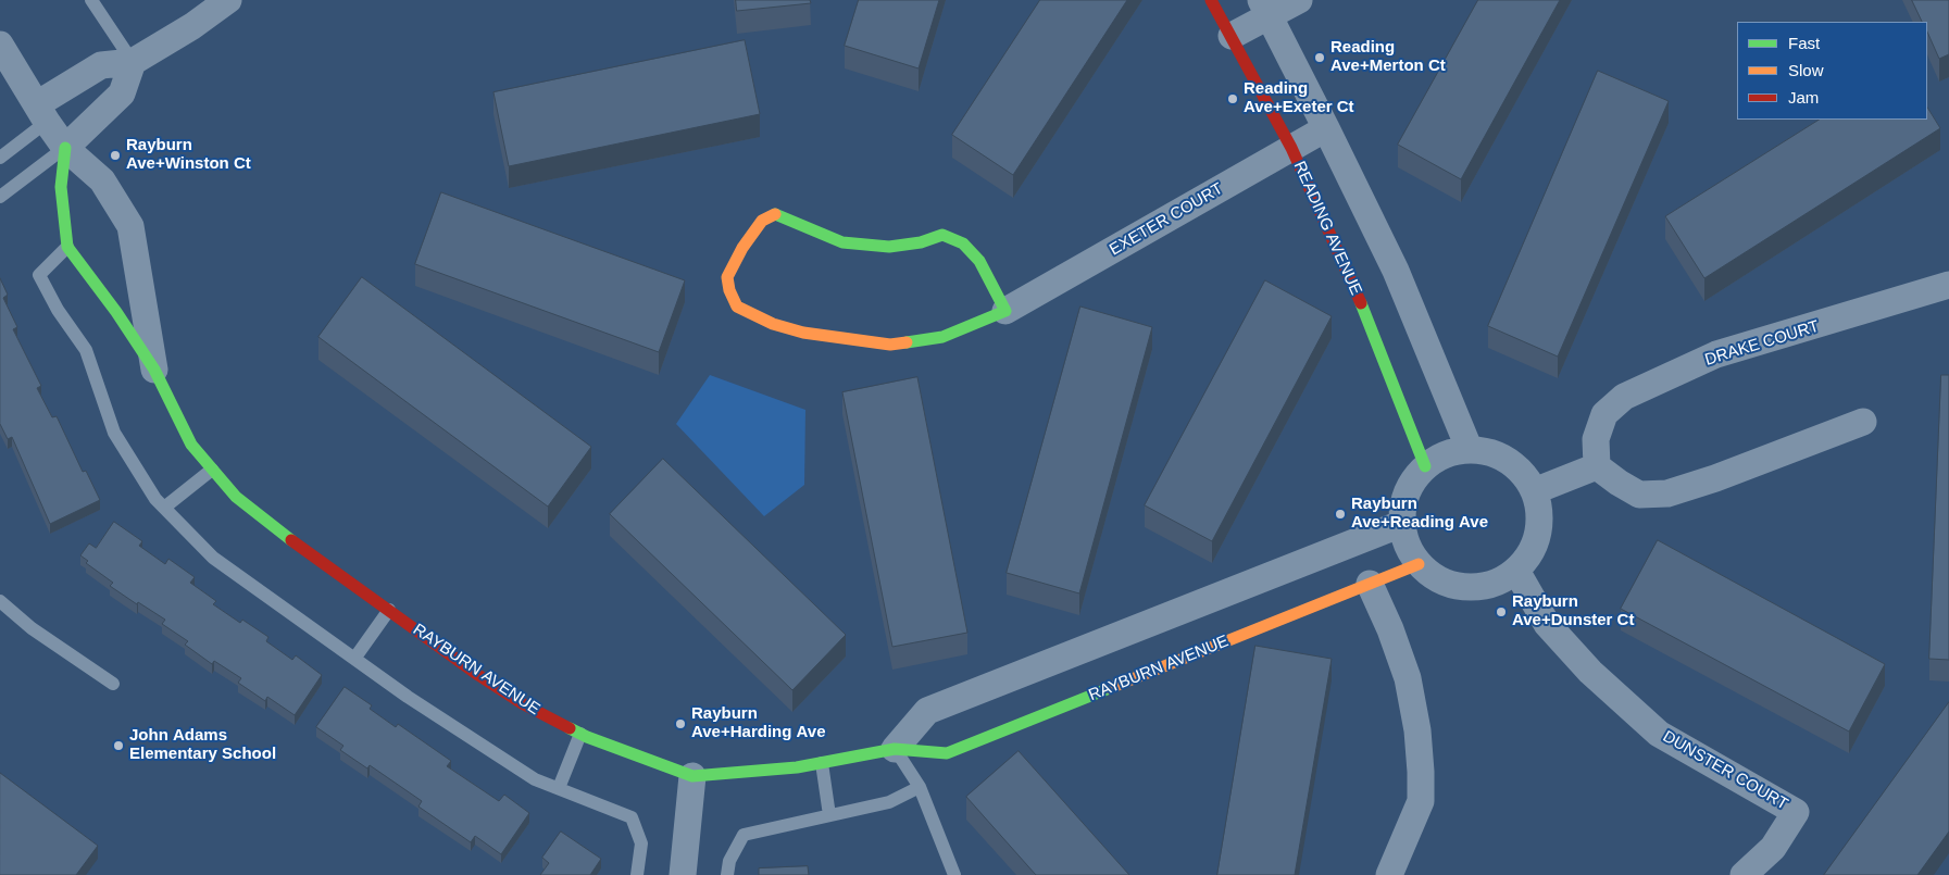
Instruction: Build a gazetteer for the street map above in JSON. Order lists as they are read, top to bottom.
{
  "streets": {
    "street": [
      "EXETER COURT",
      "READING AVENUE",
      "DRAKE COURT",
      "RAYBURN AVENUE",
      "DUNSTER COURT"
    ]
  },
  "crossings": [
    ["EXETER COURT", "READING AVENUE"],
    ["READING AVENUE", "RAYBURN AVENUE"],
    ["READING AVENUE", "DUNSTER COURT"],
    ["RAYBURN AVENUE", "DUNSTER COURT"]
  ],
  "places": [
    "Reading Ave+Merton Ct",
    "Reading Ave+Exeter Ct",
    "Rayburn Ave+Winston Ct",
    "Rayburn Ave+Reading Ave",
    "Rayburn Ave+Dunster Ct",
    "Rayburn Ave+Harding Ave",
    "John Adams Elementary School"
  ],
  "legend": ["Fast", "Slow", "Jam"]
}
